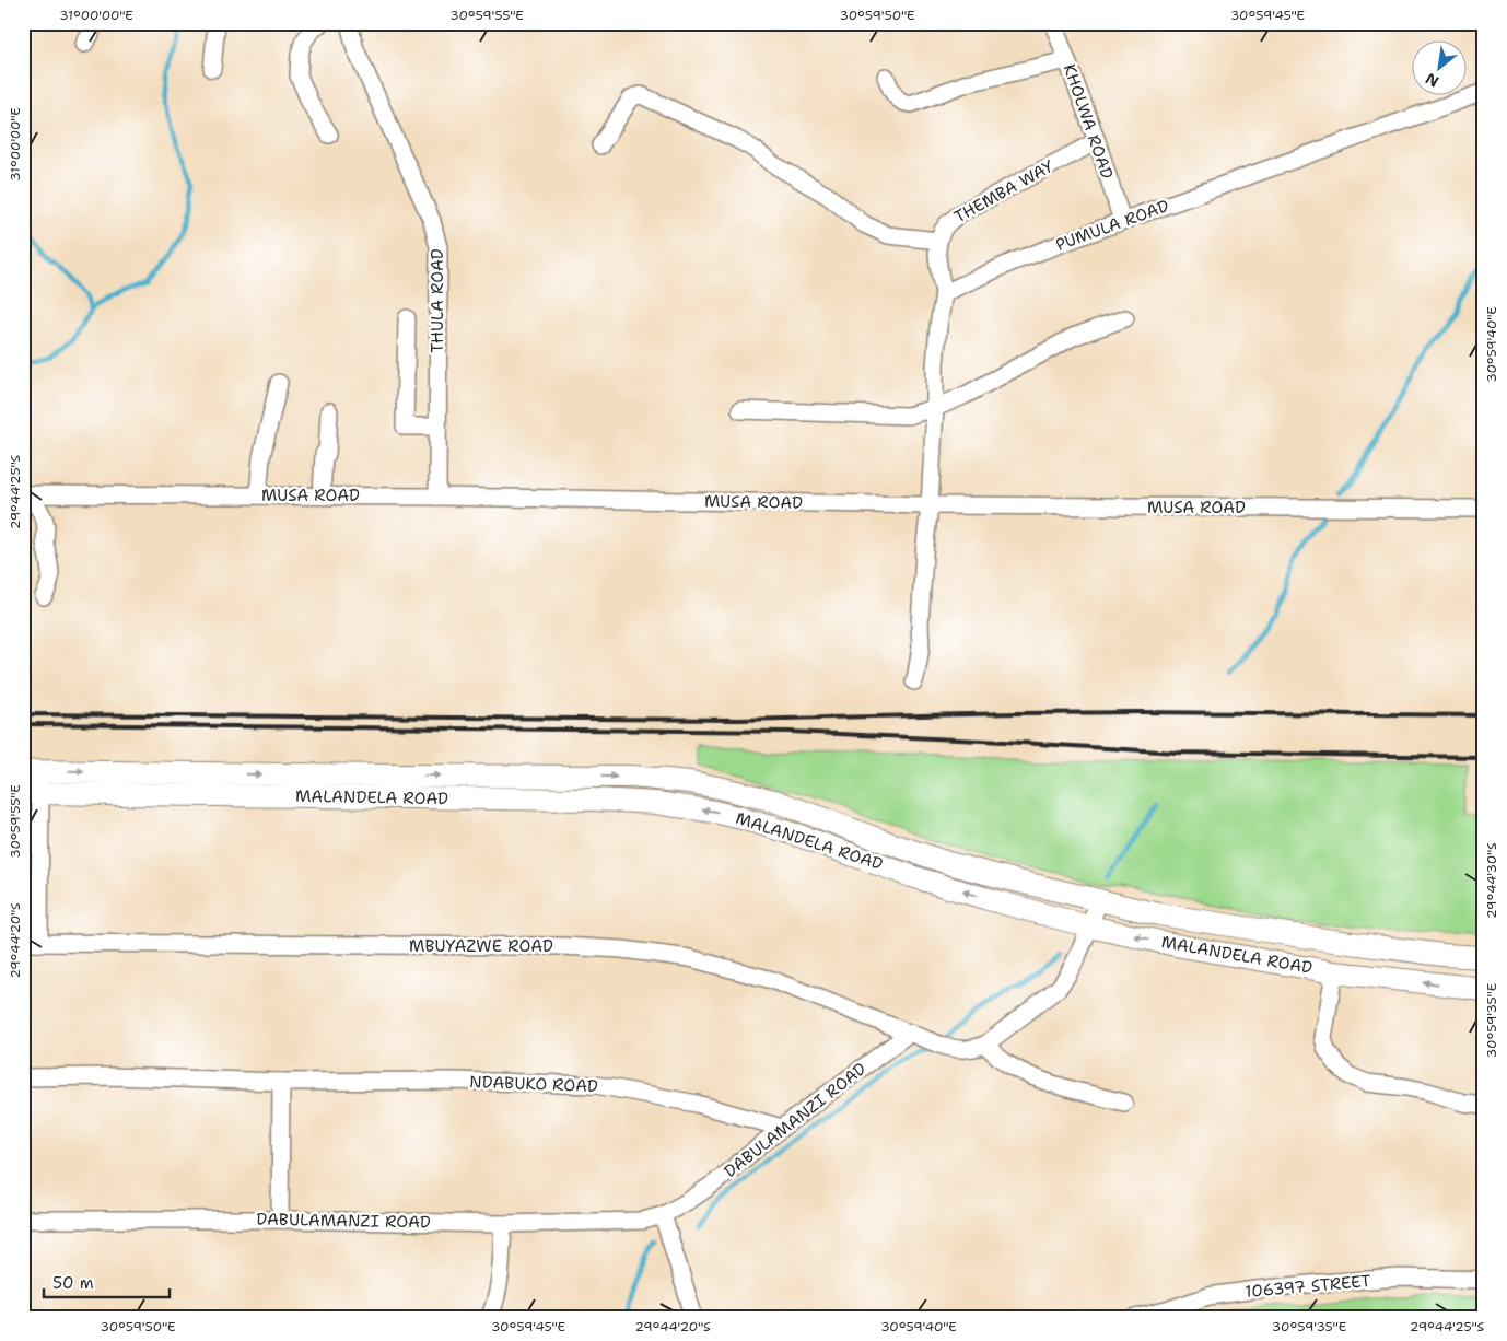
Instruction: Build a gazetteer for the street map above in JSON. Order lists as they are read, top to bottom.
{
  "streets": {
    "main road": ["MALANDELA ROAD"],
    "street": [
      "KHOLWA ROAD",
      "THEMBA WAY",
      "PUMULA ROAD",
      "THULA ROAD",
      "MUSA ROAD",
      "MBUYAZWE ROAD",
      "NDABUKO ROAD",
      "DABULAMANZI ROAD",
      "106397 STREET"
    ]
  },
  "crossings": [
    ["KHOLWA ROAD", "THEMBA WAY"],
    ["KHOLWA ROAD", "PUMULA ROAD"],
    ["THULA ROAD", "MUSA ROAD"],
    ["MALANDELA ROAD", "MBUYAZWE ROAD"],
    ["MBUYAZWE ROAD", "DABULAMANZI ROAD"],
    ["NDABUKO ROAD", "DABULAMANZI ROAD"]
  ],
  "scale_bar": "50 m",
  "north": "bottom left",
  "coordinates": [
    "31°00'00\"E",
    "30°59'55\"E",
    "30°59'50\"E",
    "30°59'45\"E",
    "30°59'40\"E",
    "29°44'25\"S",
    "29°44'30\"S",
    "29°44'20\"S",
    "30°59'35\"E"
  ]
}
